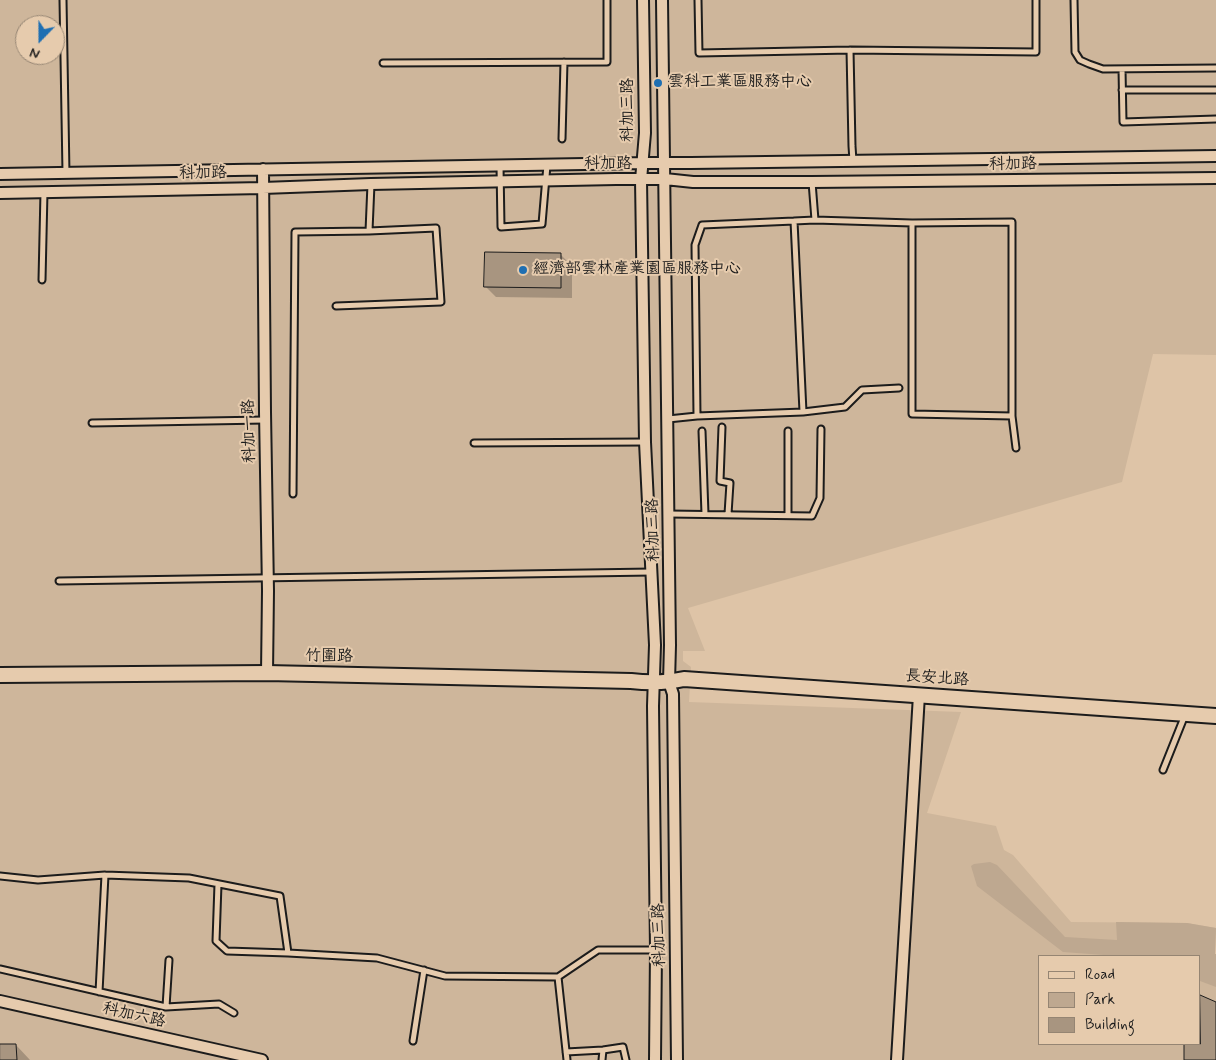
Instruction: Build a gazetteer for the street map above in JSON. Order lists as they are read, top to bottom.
{
  "streets": {
    "street": [
      "科加三路",
      "科加路",
      "科加一路",
      "竹圍路",
      "長安北路",
      "科加六路"
    ]
  },
  "crossings": [
    ["科加三路", "科加路"],
    ["科加三路", "竹圍路"],
    ["科加三路", "長安北路"],
    ["科加路", "科加一路"],
    ["科加一路", "竹圍路"],
    ["竹圍路", "長安北路"]
  ],
  "places": ["雲科工業區服務中心", "經濟部雲林產業園區服務中心"],
  "legend": ["Road", "Park", "Building"],
  "north": "bottom"
}
